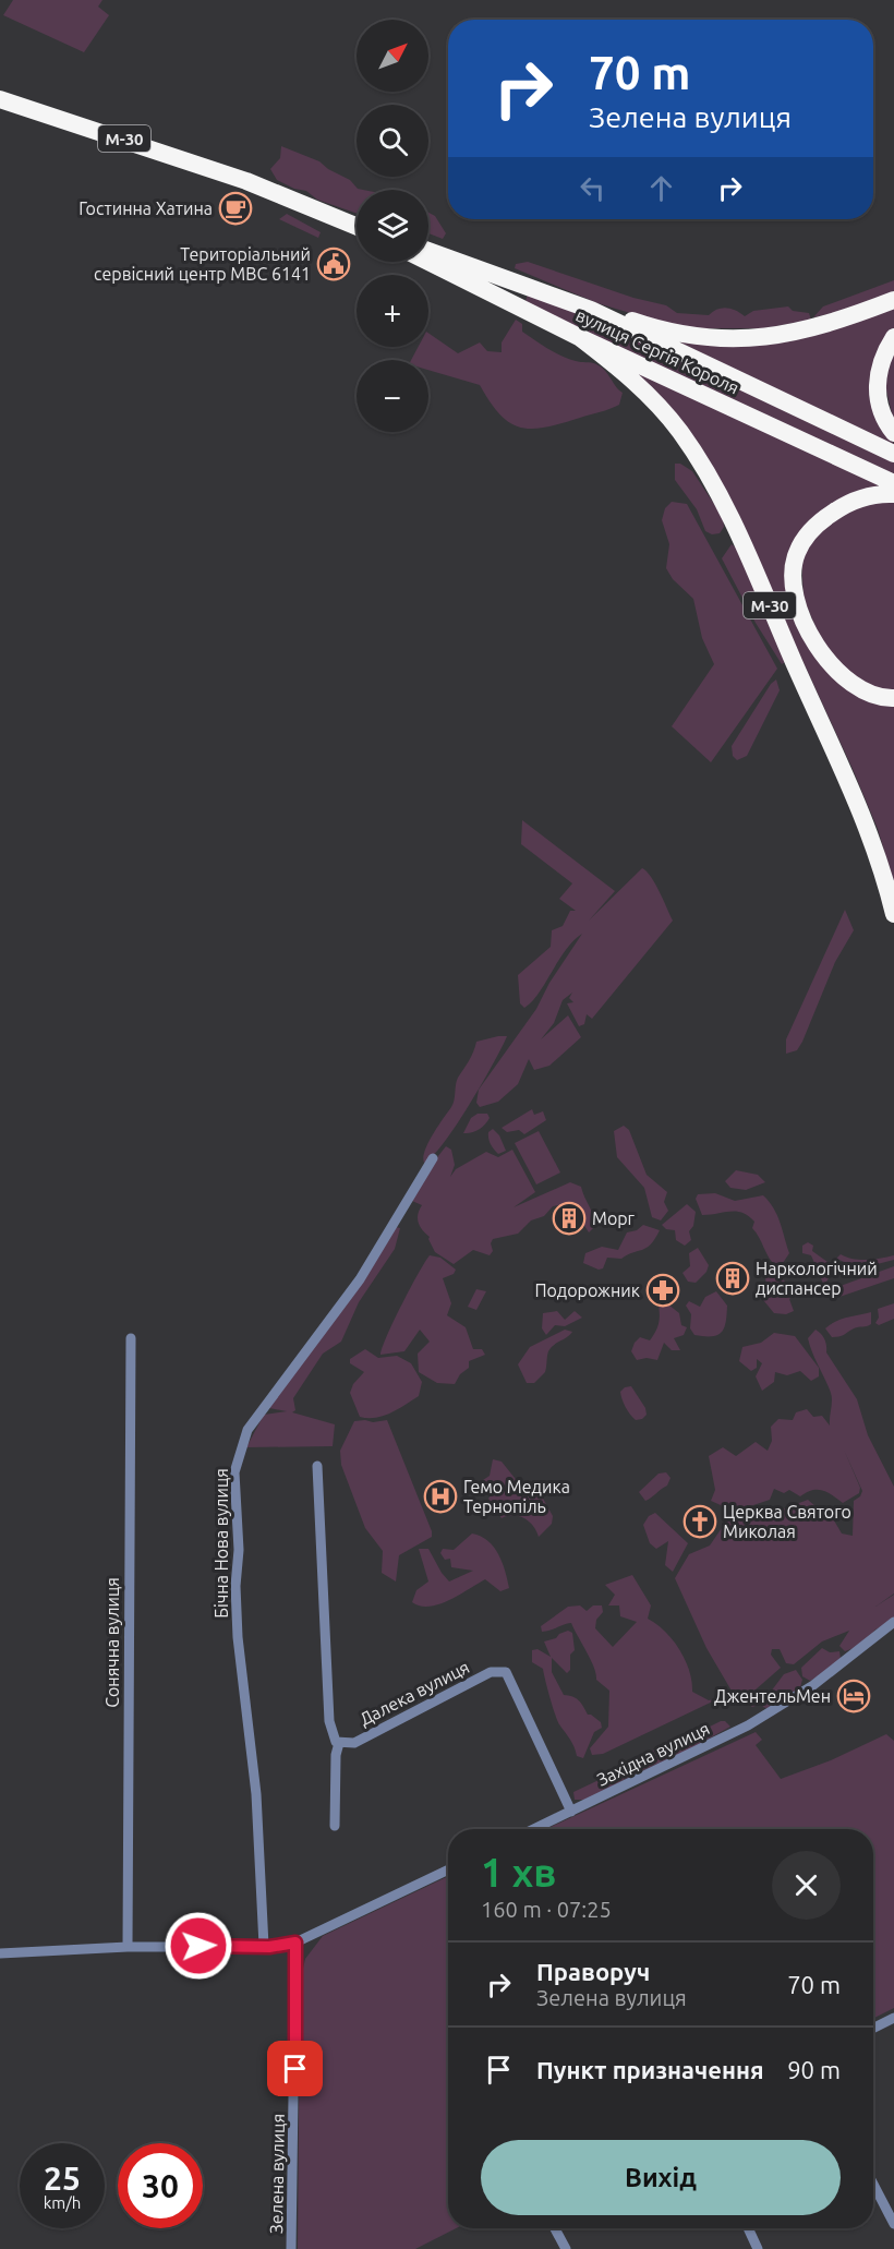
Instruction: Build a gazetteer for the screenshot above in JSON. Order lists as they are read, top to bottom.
{
  "streets": {
    "highway": ["М-30", "вулиця Сергія Короля"],
    "street": [
      "Бічна Нова вулиця",
      "Сонячна вулиця",
      "Далека вулиця",
      "Західна вулиця",
      "Зелена вулиця"
    ]
  },
  "crossings": [
    ["М-30", "вулиця Сергія Короля"],
    ["Далека вулиця", "Західна вулиця"]
  ],
  "places": {
    "cafe": ["Гостинна Хатина"],
    "public building": ["Територіальний сервісний центр МВС 6141"],
    "building": ["Морг", "Наркологічний диспансер"],
    "pharmacy": ["Подорожник"],
    "hospital": ["Гемо Медика Тернопіль"],
    "church": ["Церква Святого Миколая"],
    "hotel": ["ДжентельМен"]
  },
  "north": "top right",
  "page": {
    "map_buttons": ["+", "−"],
    "turn": ["70 m", "Зелена вулиця"],
    "heading": ["1 хв", "160 m · 07:25"],
    "list": [
      {
        "name": "Праворуч",
        "note": "Зелена вулиця",
        "value": "70 m"
      },
      {
        "name": "Пункт призначення",
        "value": "90 m"
      }
    ],
    "buttons": "Вихід",
    "speed": "25 km/h",
    "limit": "30"
  }
}
